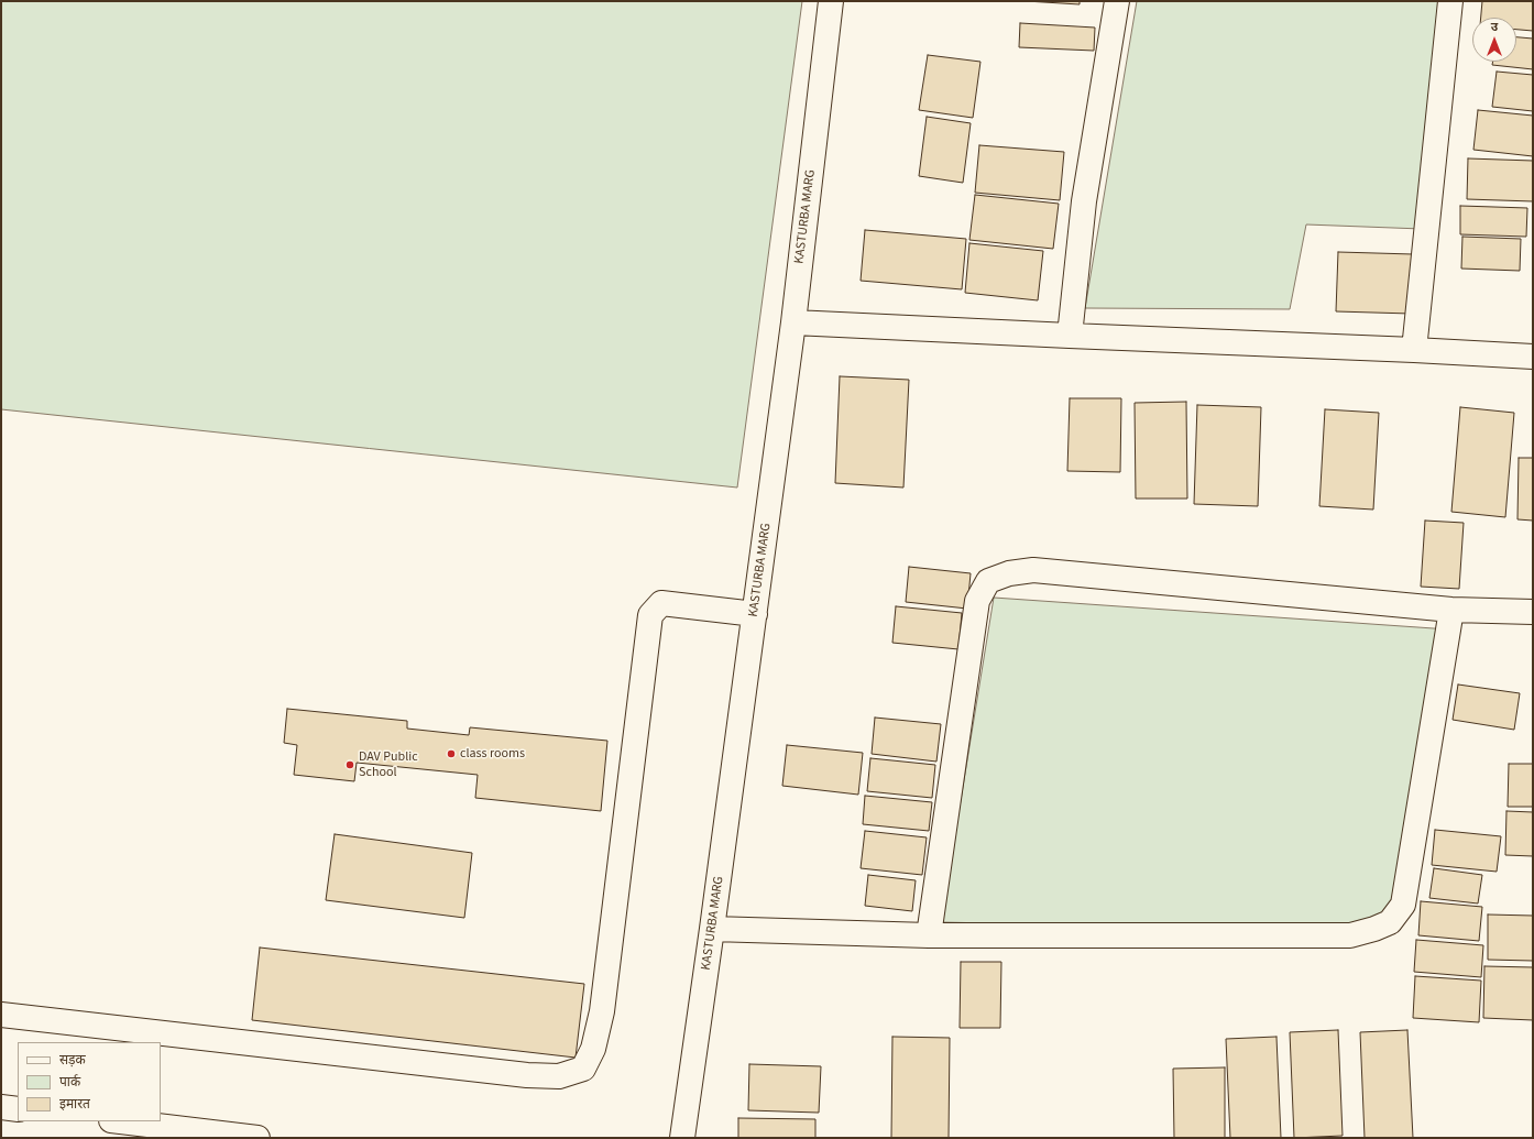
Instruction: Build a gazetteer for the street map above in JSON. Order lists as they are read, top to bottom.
{
  "streets": {
    "street": ["KASTURBA MARG"]
  },
  "places": ["class rooms", "DAV Public School"],
  "legend": ["सड़क", "पार्क", "इमारत"],
  "north": "top"
}
